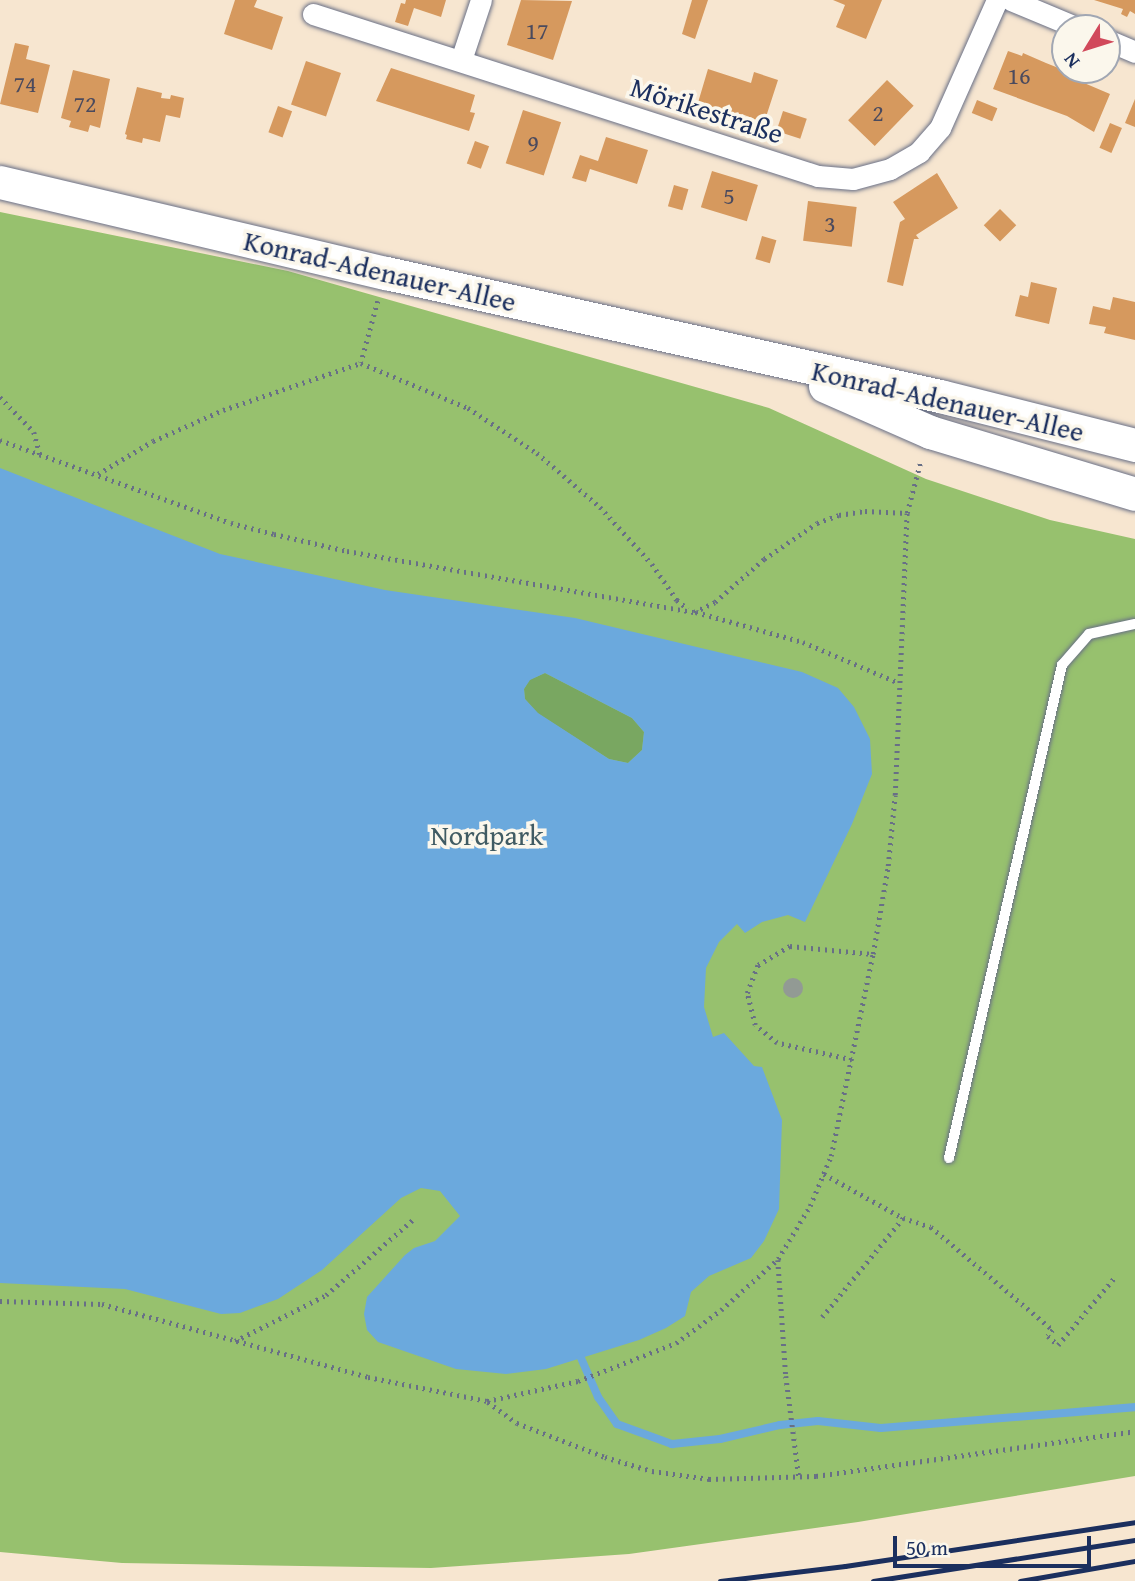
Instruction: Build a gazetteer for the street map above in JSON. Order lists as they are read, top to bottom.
{
  "streets": {
    "main road": ["Konrad-Adenauer-Allee"],
    "street": ["Mörikestraße"]
  },
  "parks": ["Nordpark"],
  "house_numbers": [
    "17",
    "16",
    "74",
    "72",
    "2",
    "9",
    "5",
    "3"
  ],
  "scale_bar": "50 m",
  "north": "bottom left"
}
